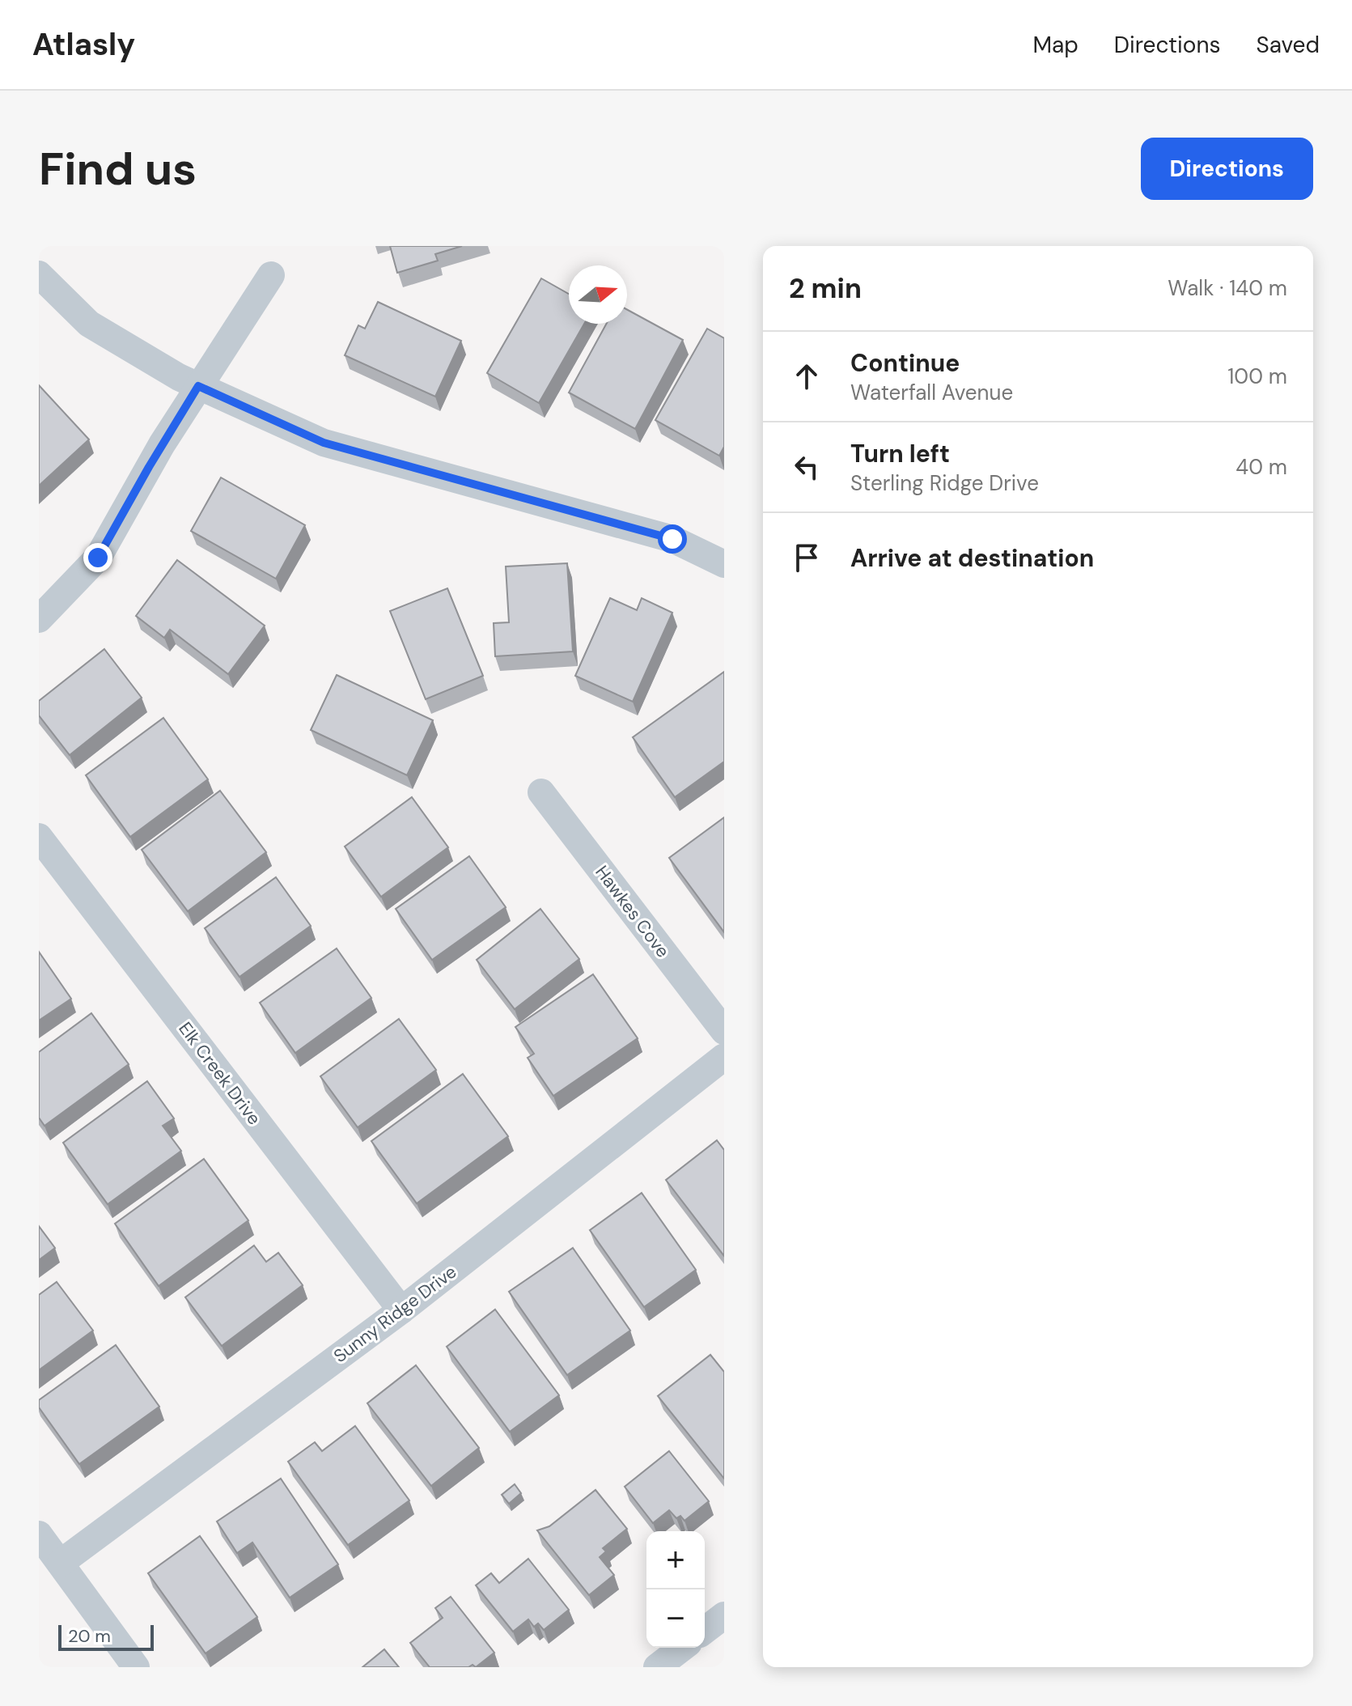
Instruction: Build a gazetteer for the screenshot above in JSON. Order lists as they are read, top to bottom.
{
  "streets": {
    "street": ["Hawkes Cove", "Elk Creek Drive", "Sunny Ridge Drive"]
  },
  "crossings": [
    ["Elk Creek Drive", "Sunny Ridge Drive"]
  ],
  "scale_bar": "20 m",
  "north": "right",
  "page": {
    "header": "Atlasly",
    "nav": ["Map", "Directions", "Saved"],
    "buttons": "Directions",
    "title": "Find us",
    "heading": ["2 min", "Walk · 140 m"],
    "list": [
      ["Continue", "Waterfall Avenue", "100 m"],
      ["Turn left", "Sterling Ridge Drive", "40 m"],
      "Arrive at destination"
    ],
    "map_buttons": ["+", "−"],
    "scale": "20 m"
  }
}
